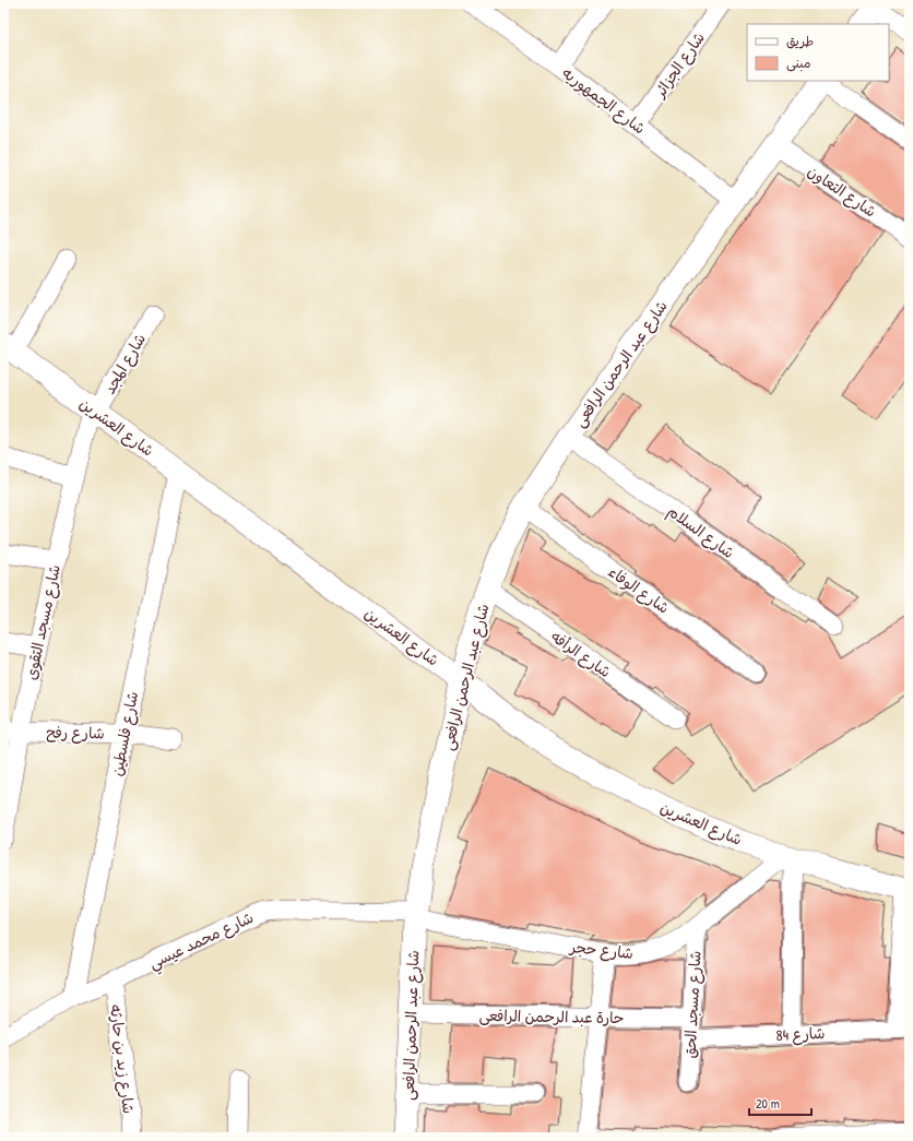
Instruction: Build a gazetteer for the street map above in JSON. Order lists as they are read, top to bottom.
{
  "streets": {
    "street": [
      "شارع الجزائر",
      "شارع الجمهوريه",
      "شارع التعاون",
      "شارع المجد",
      "شارع عبد الرحمن الرافعى",
      "شارع العشرين",
      "شارع السلام",
      "شارع الوفاء",
      "شارع مسجد التقوى",
      "شارع الرأفه",
      "شارع رفح",
      "شارع فلسطين",
      "شارع محمد عيسي",
      "شارع حجر",
      "شارع مسجد الحق",
      "حارة عبد الرحمن الرافعى",
      "شارع 84",
      "شارع زيد بن حارثه"
    ]
  },
  "crossings": [
    ["شارع الجزائر", "شارع الجمهوريه"],
    ["شارع الجمهوريه", "شارع عبد الرحمن الرافعى"],
    ["شارع التعاون", "شارع عبد الرحمن الرافعى"],
    ["شارع المجد", "شارع العشرين"],
    ["شارع المجد", "شارع مسجد التقوى"],
    ["شارع عبد الرحمن الرافعى", "شارع العشرين"],
    ["شارع عبد الرحمن الرافعى", "شارع السلام"],
    ["شارع عبد الرحمن الرافعى", "شارع الوفاء"],
    ["شارع عبد الرحمن الرافعى", "شارع الرأفه"],
    ["شارع عبد الرحمن الرافعى", "شارع محمد عيسي"],
    ["شارع عبد الرحمن الرافعى", "شارع حجر"],
    ["شارع عبد الرحمن الرافعى", "حارة عبد الرحمن الرافعى"],
    ["شارع العشرين", "شارع مسجد التقوى"],
    ["شارع العشرين", "شارع فلسطين"],
    ["شارع العشرين", "شارع حجر"],
    ["شارع مسجد التقوى", "شارع رفح"],
    ["شارع رفح", "شارع فلسطين"],
    ["شارع فلسطين", "شارع محمد عيسي"],
    ["شارع محمد عيسي", "شارع حجر"],
    ["شارع محمد عيسي", "شارع زيد بن حارثه"],
    ["شارع حجر", "شارع مسجد الحق"],
    ["شارع مسجد الحق", "حارة عبد الرحمن الرافعى"],
    ["شارع مسجد الحق", "شارع 84"]
  ],
  "legend": ["طريق", "مبنى"],
  "scale_bar": "20 m"
}
